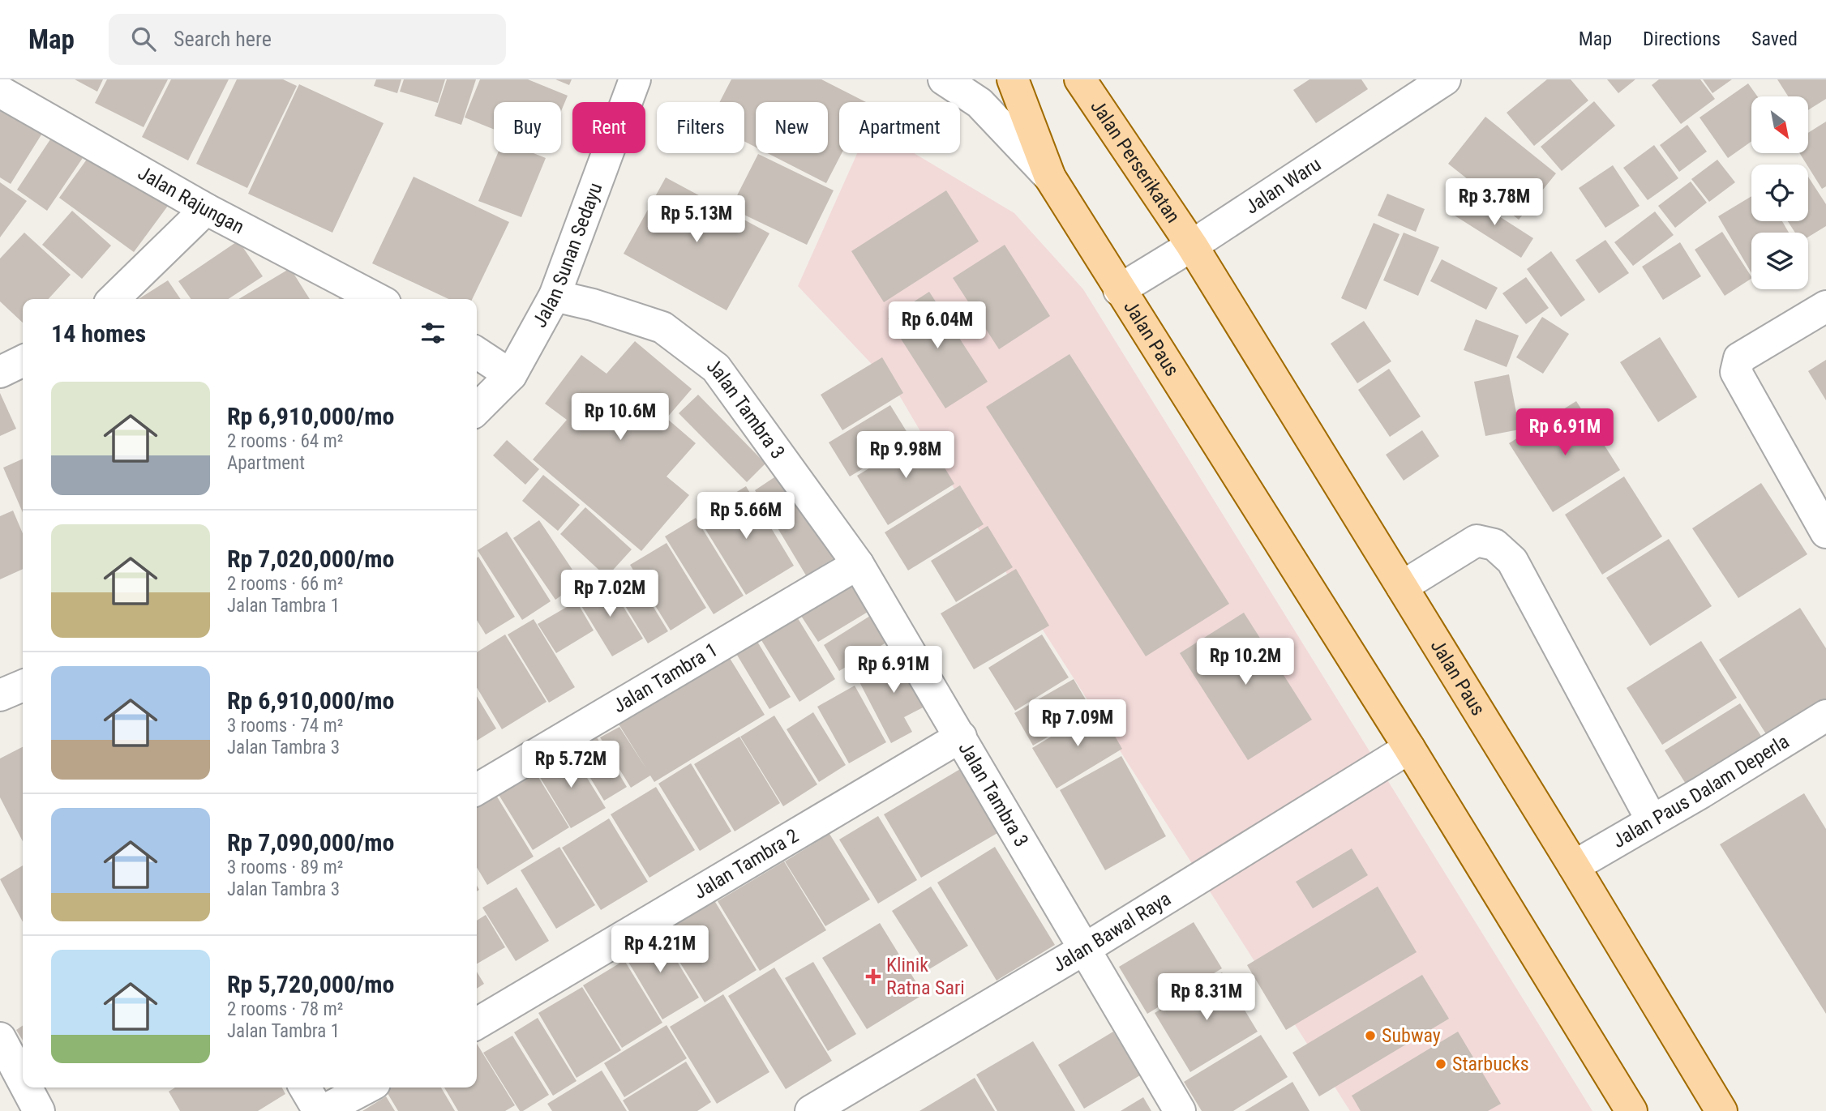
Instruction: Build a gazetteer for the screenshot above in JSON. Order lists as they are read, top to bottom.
{
  "streets": {
    "main road": ["Jalan Perserikatan", "Jalan Paus"],
    "street": [
      "Jalan Waru",
      "Jalan Rajungan",
      "Jalan Sunan Sedayu",
      "Jalan Tambra 3",
      "Jalan Tambra 1",
      "Jalan Paus Dalam Deperla",
      "Jalan Tambra 2",
      "Jalan Bawal Raya"
    ]
  },
  "crossings": [
    ["Jalan Perserikatan", "Jalan Waru"],
    ["Jalan Perserikatan", "Jalan Paus"],
    ["Jalan Waru", "Jalan Paus"],
    ["Jalan Sunan Sedayu", "Jalan Tambra 3"],
    ["Jalan Paus", "Jalan Paus Dalam Deperla"],
    ["Jalan Paus", "Jalan Bawal Raya"],
    ["Jalan Tambra 3", "Jalan Tambra 1"],
    ["Jalan Tambra 3", "Jalan Tambra 2"],
    ["Jalan Tambra 3", "Jalan Bawal Raya"]
  ],
  "places": {
    "health": ["Klinik Ratna Sari"],
    "other": ["Subway", "Starbucks"]
  },
  "north": "bottom right",
  "page": {
    "header": "Map",
    "search": "Search here",
    "nav": ["Map", "Directions", "Saved"],
    "chip": [
      "Buy",
      "Rent",
      "Filters",
      "New",
      "Apartment"
    ],
    "price": [
      "Rp 3.78M",
      "Rp 5.13M",
      "Rp 6.04M",
      "Rp 10.6M",
      "Rp 6.91M",
      "Rp 9.98M",
      "Rp 5.66M",
      "Rp 7.02M",
      "Rp 10.2M",
      "Rp 6.91M",
      "Rp 7.09M",
      "Rp 5.72M",
      "Rp 4.21M",
      "Rp 8.31M"
    ],
    "heading": "14 homes",
    "list": [
      {
        "name": "Rp 6,910,000/mo",
        "note": "2 rooms · 64 m² · Apartment"
      },
      {
        "name": "Rp 7,020,000/mo",
        "note": "2 rooms · 66 m² · Jalan Tambra 1"
      },
      {
        "name": "Rp 6,910,000/mo",
        "note": "3 rooms · 74 m² · Jalan Tambra 3"
      },
      {
        "name": "Rp 7,090,000/mo",
        "note": "3 rooms · 89 m² · Jalan Tambra 3"
      },
      {
        "name": "Rp 5,720,000/mo",
        "note": "2 rooms · 78 m² · Jalan Tambra 1"
      }
    ]
  }
}
